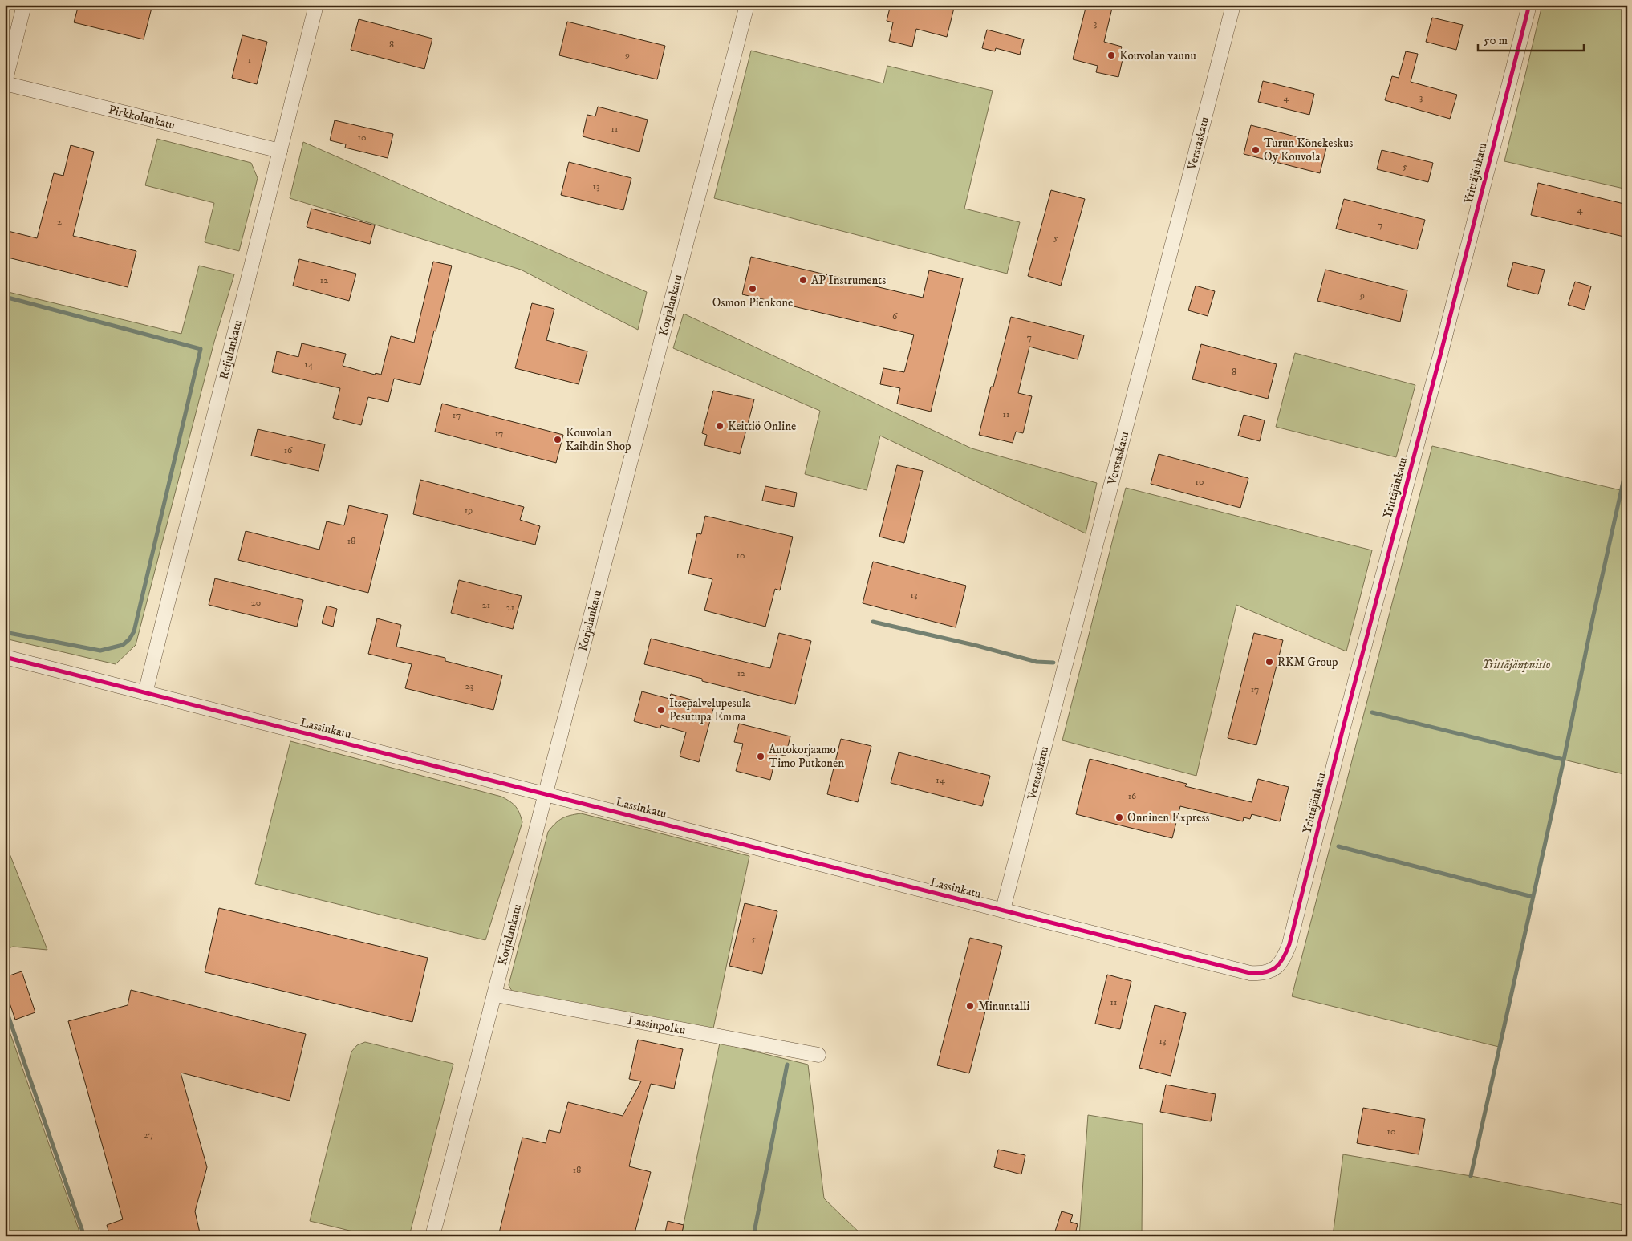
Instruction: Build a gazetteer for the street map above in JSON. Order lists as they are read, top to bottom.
{
  "streets": {
    "street": [
      "Pirkkolankatu",
      "Verstaskatu",
      "Yrittäjänkatu",
      "Korjalankatu",
      "Reijulankatu",
      "Lassinkatu",
      "Lassinpolku"
    ]
  },
  "crossings": [
    ["Pirkkolankatu", "Reijulankatu"],
    ["Verstaskatu", "Lassinkatu"],
    ["Yrittäjänkatu", "Lassinkatu"],
    ["Korjalankatu", "Lassinkatu"],
    ["Korjalankatu", "Lassinpolku"],
    ["Reijulankatu", "Lassinkatu"]
  ],
  "parks": ["Yrittäjänpuisto"],
  "places": [
    "Kouvolan vaunu",
    "Turun Konekeskus Oy Kouvola",
    "AP Instruments",
    "Osmon Pienkone",
    "Keittiö Online",
    "Kouvolan Kaihdin Shop",
    "RKM Group",
    "Itsepalvelupesula Pesutupa Emma",
    "Autokorjaamo Timo Putkonen",
    "Onninen Express",
    "Minuntalli"
  ],
  "house_numbers": [
    "3",
    "8",
    "9",
    "1",
    "3",
    "4",
    "11",
    "10",
    "5",
    "13",
    "4",
    "2",
    "7",
    "5",
    "12",
    "9",
    "6",
    "7",
    "14",
    "8",
    "11",
    "17",
    "17",
    "16",
    "10",
    "19",
    "18",
    "10",
    "13",
    "20",
    "21",
    "21",
    "12",
    "23",
    "17",
    "14",
    "16",
    "5",
    "11",
    "13",
    "10",
    "27",
    "18"
  ],
  "scale_bar": "50 m"
}
